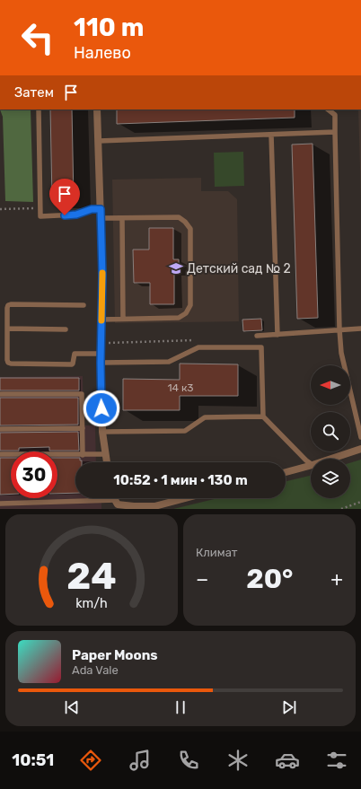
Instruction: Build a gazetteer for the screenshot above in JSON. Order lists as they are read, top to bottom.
{
  "places": {
    "school or university": ["Детский сад № 2"]
  },
  "house_numbers": ["14 к3"],
  "north": "left",
  "page": {
    "turn": ["110 m", "Налево"],
    "then": "Затем",
    "limit": "30",
    "trip": "10:52 · 1 мин · 130 m",
    "tile": "Климат",
    "heat": ["−", "20°", "+"],
    "song": ["Paper Moons", "Ada Vale"],
    "tabs": "10:51",
    "gauge": ["24", "km/h"]
  }
}
